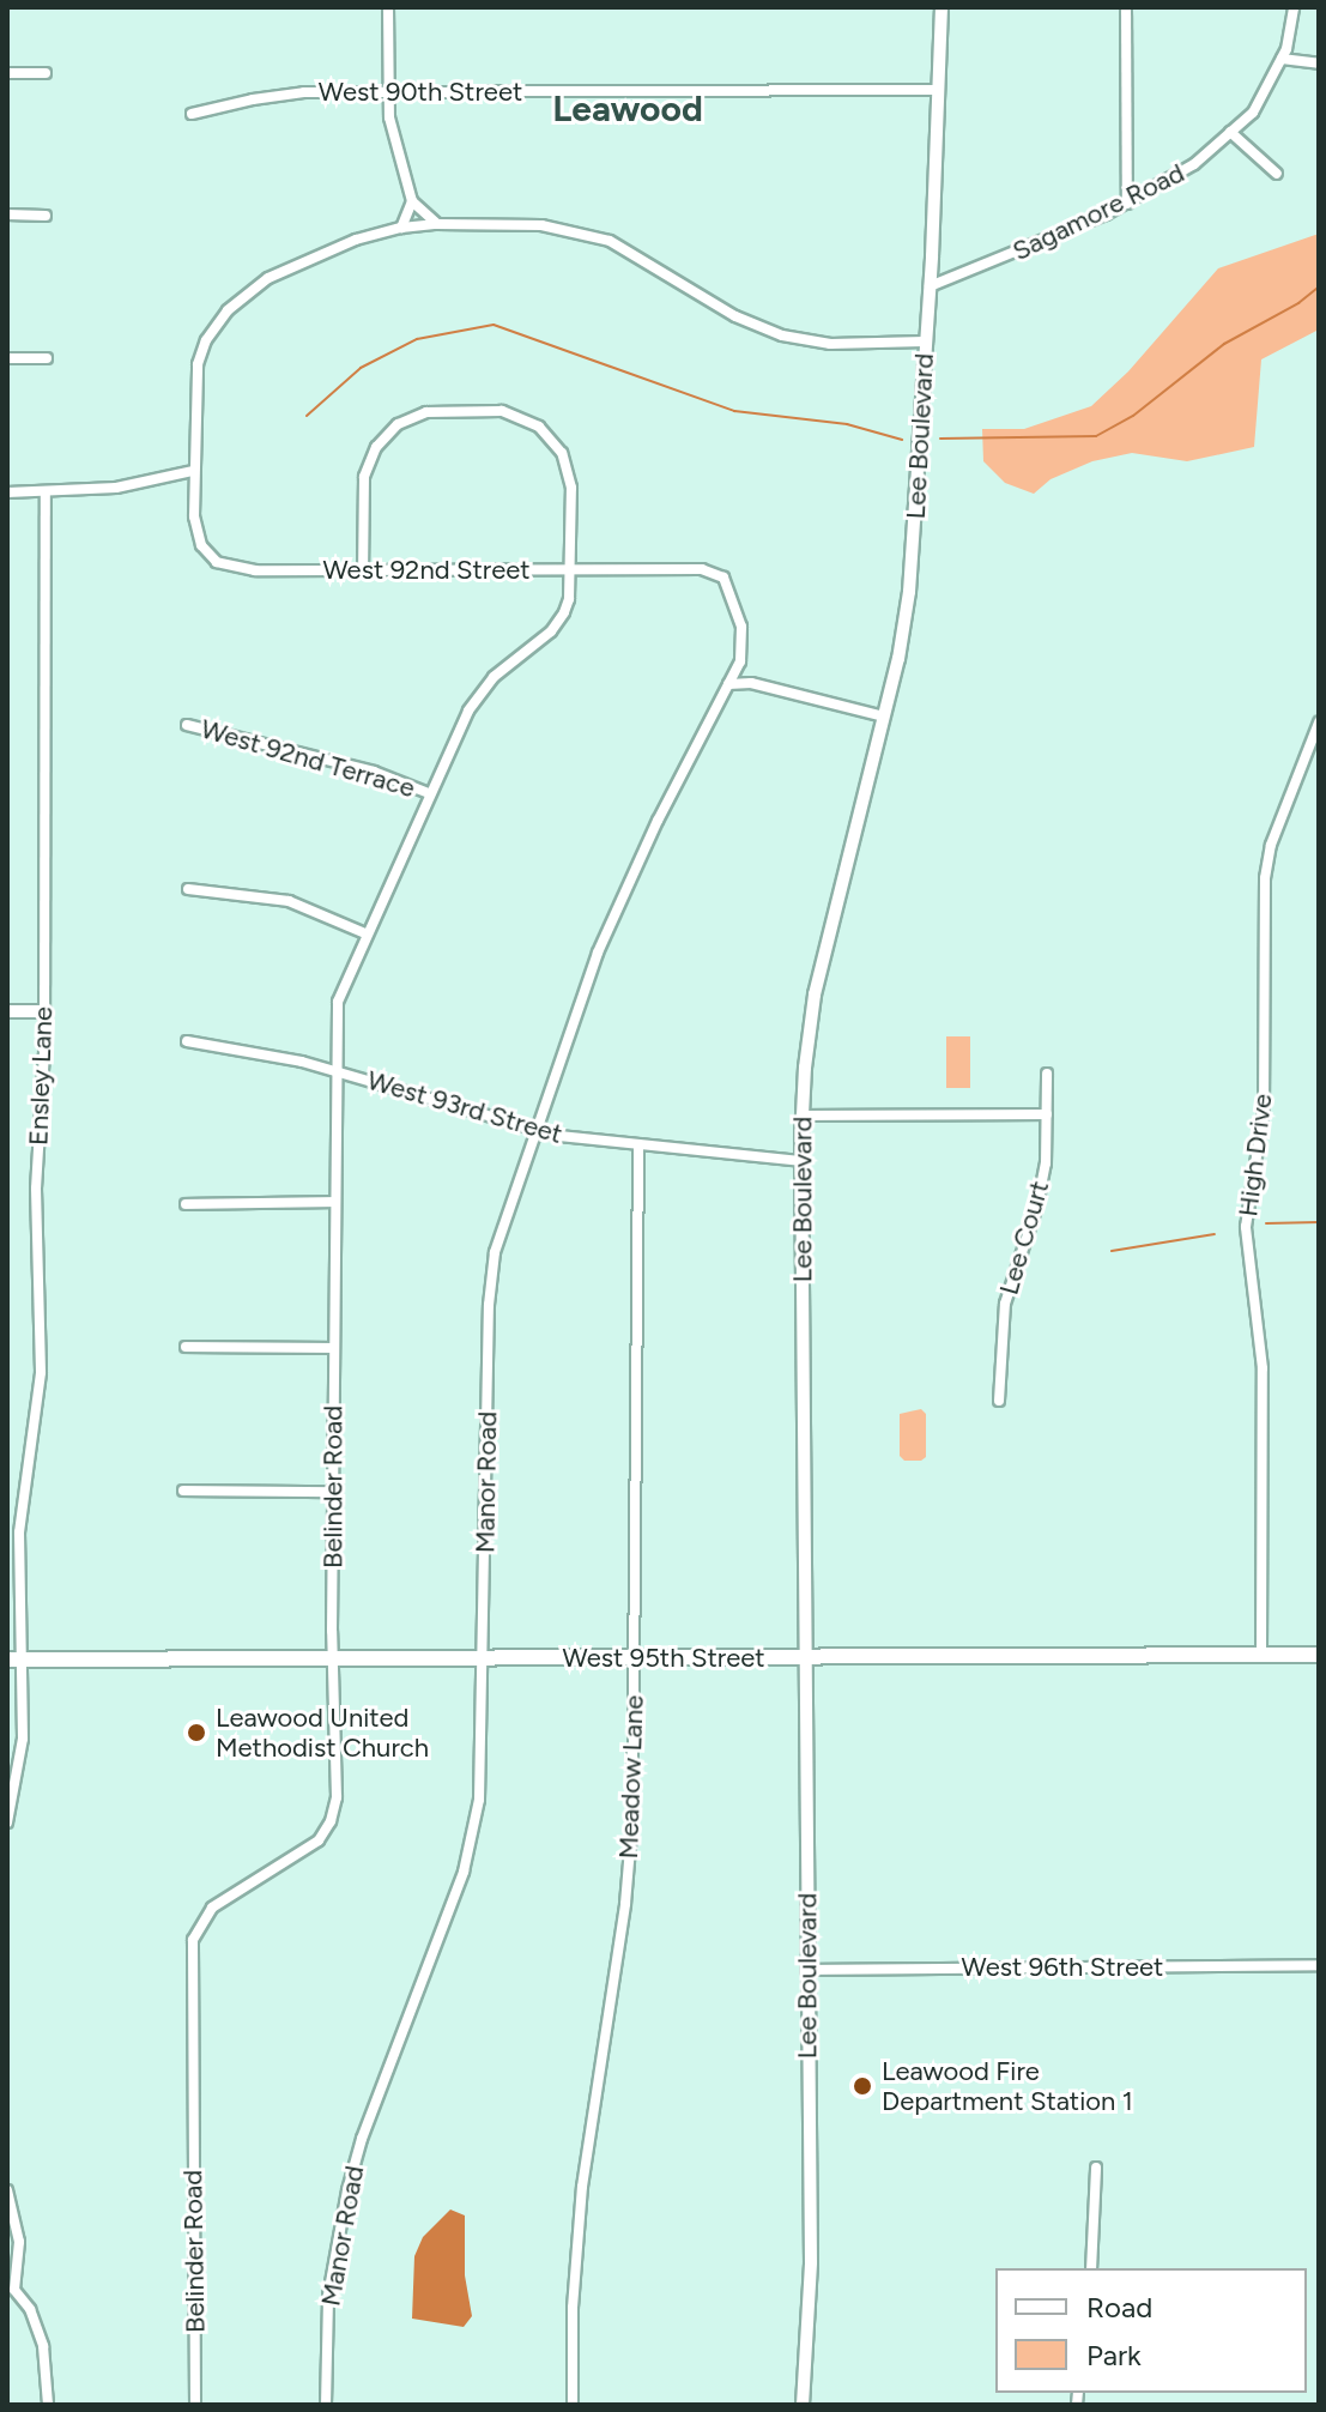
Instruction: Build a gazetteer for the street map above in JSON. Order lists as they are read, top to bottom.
{
  "streets": {
    "main road": ["West 95th Street"],
    "street": [
      "West 90th Street",
      "Sagamore Road",
      "Lee Boulevard",
      "West 92nd Street",
      "West 92nd Terrace",
      "Ensley Lane",
      "West 93rd Street",
      "High Drive",
      "Lee Court",
      "Manor Road",
      "Belinder Road",
      "Meadow Lane",
      "West 96th Street"
    ]
  },
  "crossings": [
    ["West 90th Street", "Lee Boulevard"],
    ["Sagamore Road", "Lee Boulevard"],
    ["Lee Boulevard", "West 92nd Street"],
    ["Lee Boulevard", "West 93rd Street"],
    ["Lee Boulevard", "West 95th Street"],
    ["Lee Boulevard", "West 96th Street"],
    ["West 92nd Street", "Manor Road"],
    ["West 92nd Street", "Belinder Road"],
    ["West 92nd Terrace", "Belinder Road"],
    ["Ensley Lane", "West 95th Street"],
    ["West 93rd Street", "Manor Road"],
    ["West 93rd Street", "Belinder Road"],
    ["West 93rd Street", "Meadow Lane"],
    ["High Drive", "West 95th Street"],
    ["Manor Road", "West 95th Street"],
    ["Belinder Road", "West 95th Street"],
    ["West 95th Street", "Meadow Lane"]
  ],
  "districts": ["Leawood"],
  "places": ["Leawood United Methodist Church", "Leawood Fire Department Station 1"],
  "legend": ["Road", "Park"]
}
